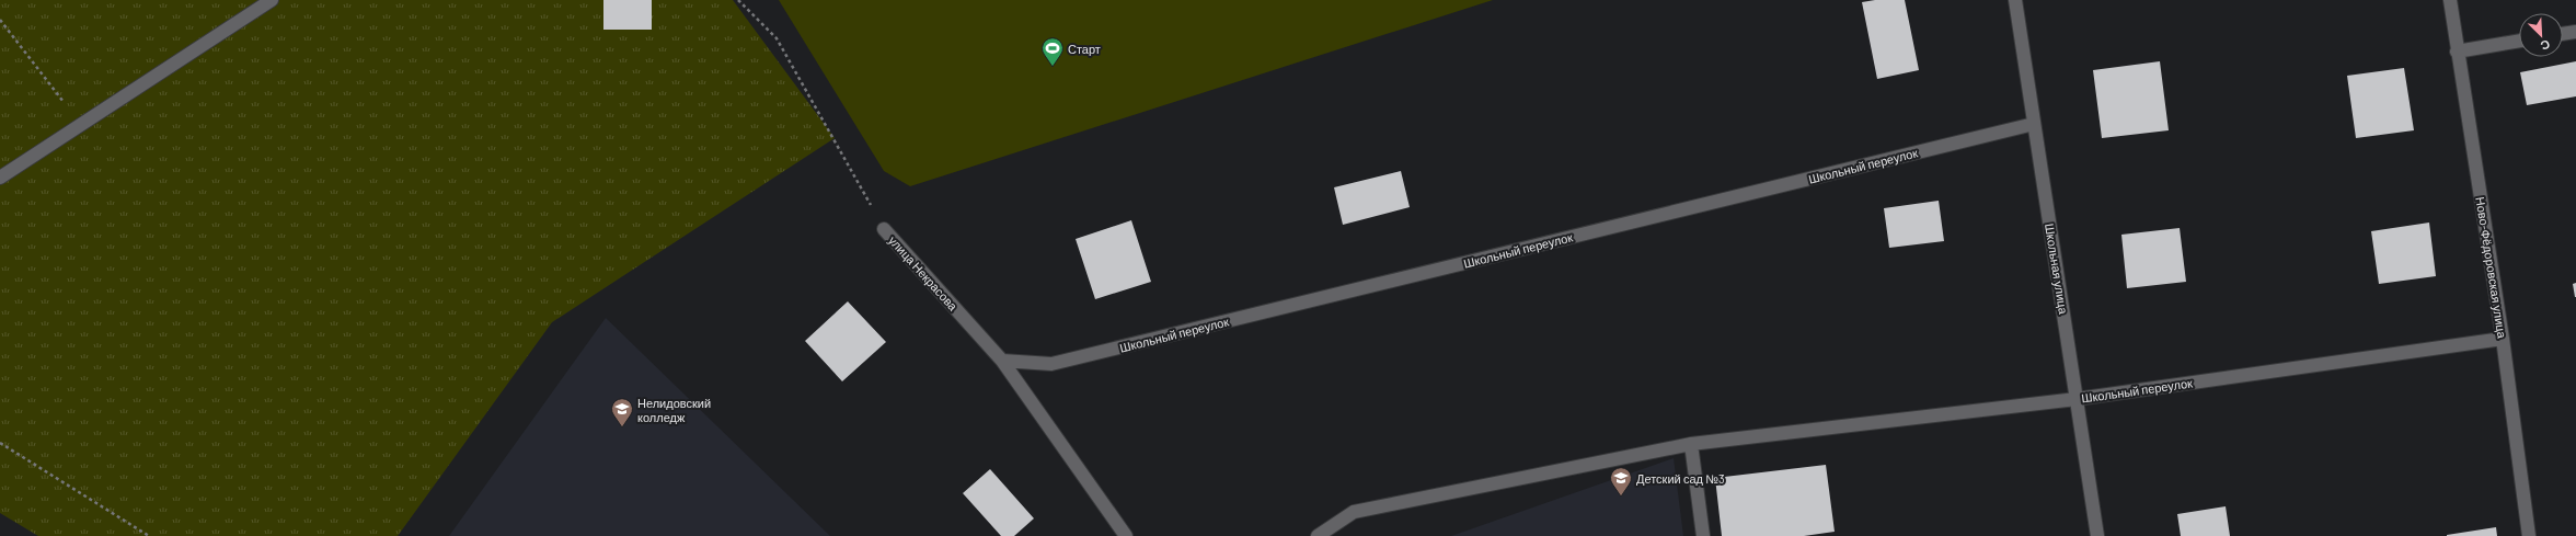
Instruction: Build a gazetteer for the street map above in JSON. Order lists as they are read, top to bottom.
{
  "streets": {
    "street": [
      "Школьный переулок",
      "Ново-Фёдоровская улица",
      "Школьная улица",
      "улица Некрасова"
    ]
  },
  "crossings": [
    ["Школьный переулок", "Ново-Фёдоровская улица"],
    ["Школьный переулок", "Школьная улица"],
    ["Школьный переулок", "улица Некрасова"]
  ],
  "places": {
    "sports": ["Старт"],
    "school or university": ["Нелидовский колледж", "Детский сад №3"]
  },
  "north": "bottom right"
}
